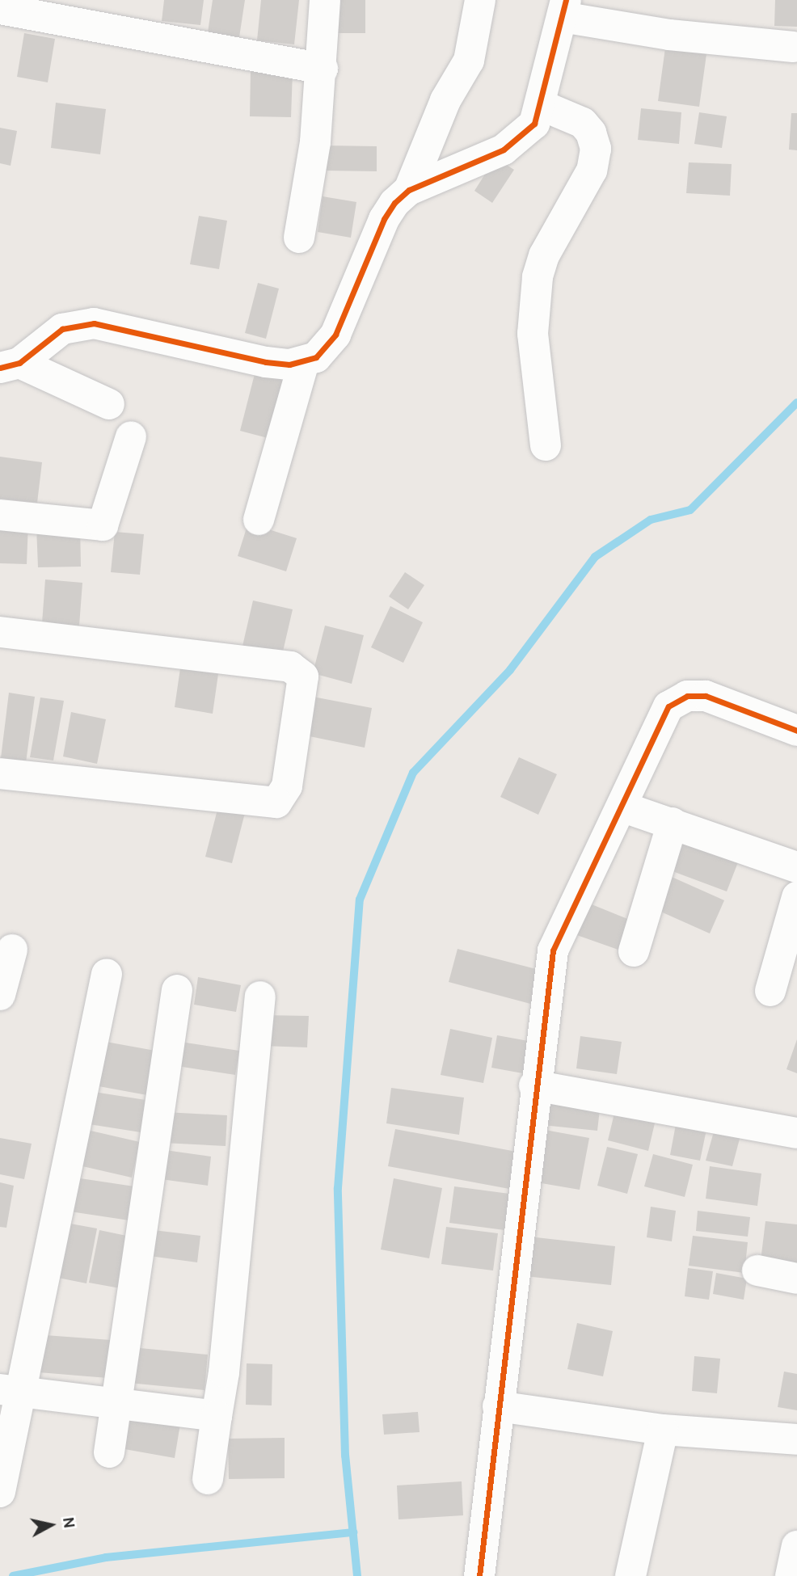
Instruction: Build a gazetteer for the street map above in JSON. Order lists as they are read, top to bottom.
{
  "north": "right"
}
